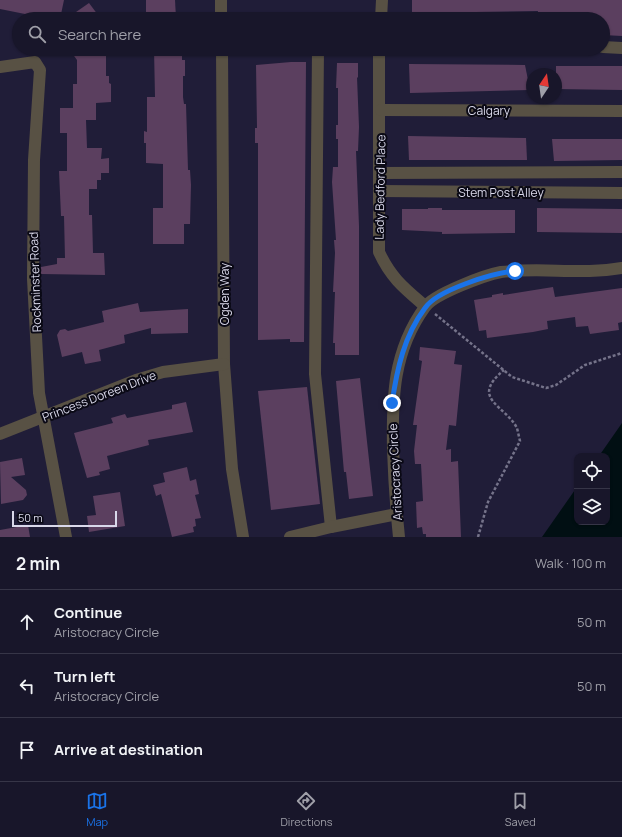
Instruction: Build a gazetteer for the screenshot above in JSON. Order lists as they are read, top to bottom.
{
  "streets": {
    "street": [
      "Calgary",
      "Lady Bedford Place",
      "Stem Post Alley",
      "Rockminster Road",
      "Ogden Way",
      "Princess Doreen Drive",
      "Aristocracy Circle"
    ]
  },
  "crossings": [
    ["Calgary", "Lady Bedford Place"],
    ["Lady Bedford Place", "Stem Post Alley"],
    ["Lady Bedford Place", "Aristocracy Circle"],
    ["Rockminster Road", "Princess Doreen Drive"],
    ["Ogden Way", "Princess Doreen Drive"]
  ],
  "scale_bar": "50 m",
  "north": "top",
  "page": {
    "search": "Search here",
    "scale": "50 m",
    "heading": ["2 min", "Walk · 100 m"],
    "list": [
      ["Continue", "Aristocracy Circle", "50 m"],
      ["Turn left", "Aristocracy Circle", "50 m"],
      "Arrive at destination"
    ],
    "nav": ["Map", "Directions", "Saved"]
  }
}
